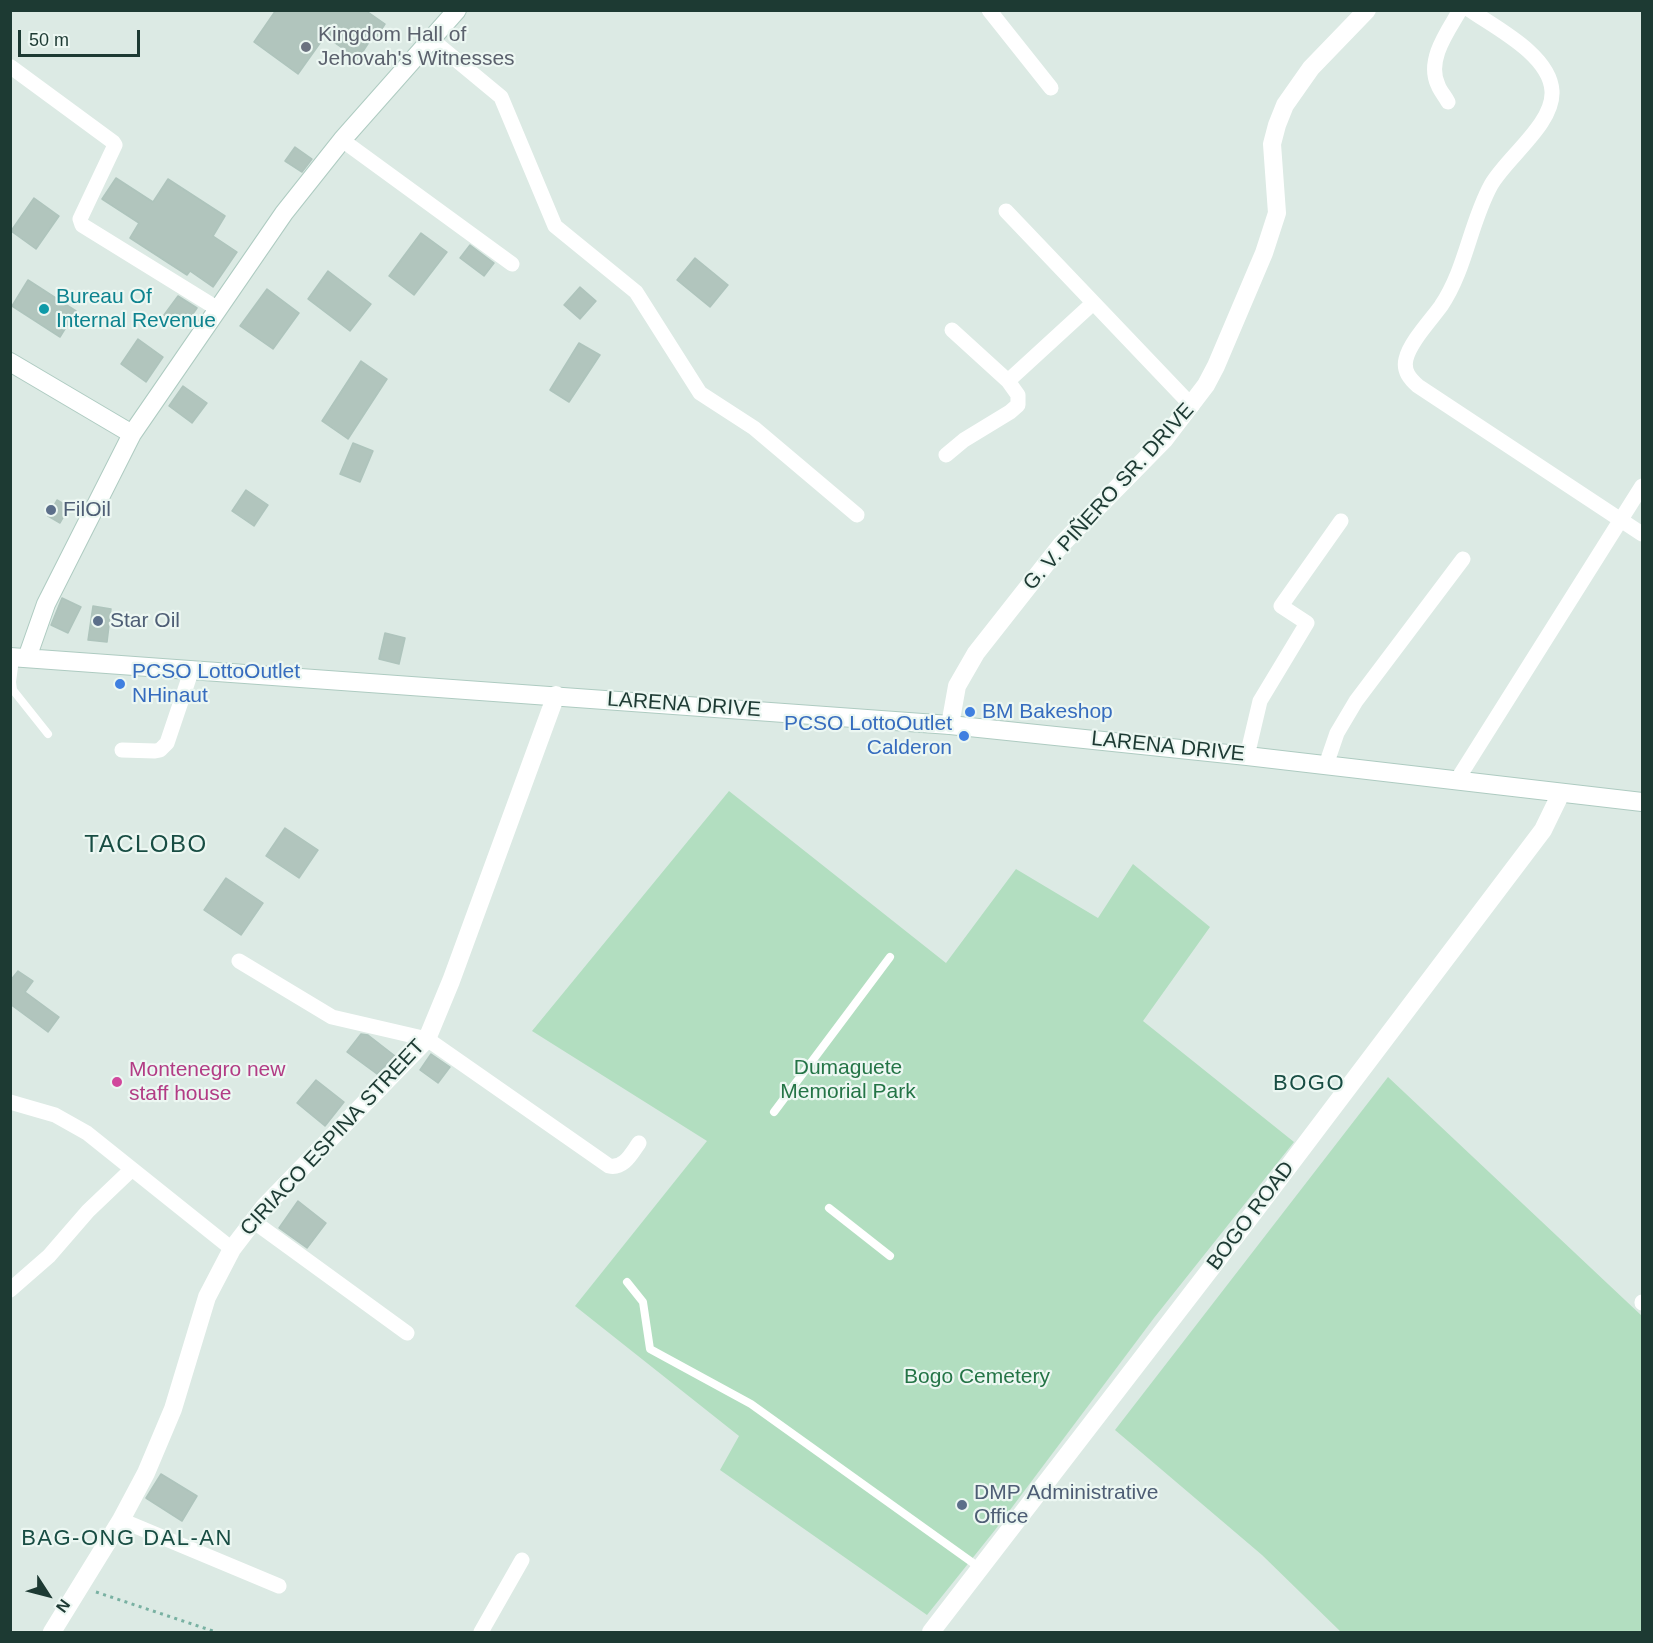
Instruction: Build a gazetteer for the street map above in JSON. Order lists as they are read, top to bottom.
{
  "streets": {
    "street": [
      "G. V. PIÑERO SR. DRIVE",
      "LARENA DRIVE",
      "CIRIACO ESPINA STREET",
      "BOGO ROAD"
    ]
  },
  "crossings": [
    ["G. V. PIÑERO SR. DRIVE", "LARENA DRIVE"],
    ["LARENA DRIVE", "CIRIACO ESPINA STREET"],
    ["LARENA DRIVE", "BOGO ROAD"]
  ],
  "districts": ["TACLOBO", "BOGO", "BAG-ONG DAL-AN"],
  "parks": ["Dumaguete Memorial Park", "Bogo Cemetery"],
  "places": [
    "Kingdom Hall of Jehovah's Witnesses",
    "Bureau Of Internal Revenue",
    "FilOil",
    "Star Oil",
    "PCSO LottoOutlet NHinaut",
    "BM Bakeshop",
    "PCSO LottoOutlet Calderon",
    "Montenegro new staff house",
    "DMP Administrative Office"
  ],
  "scale_bar": "50 m",
  "north": "bottom right"
}
